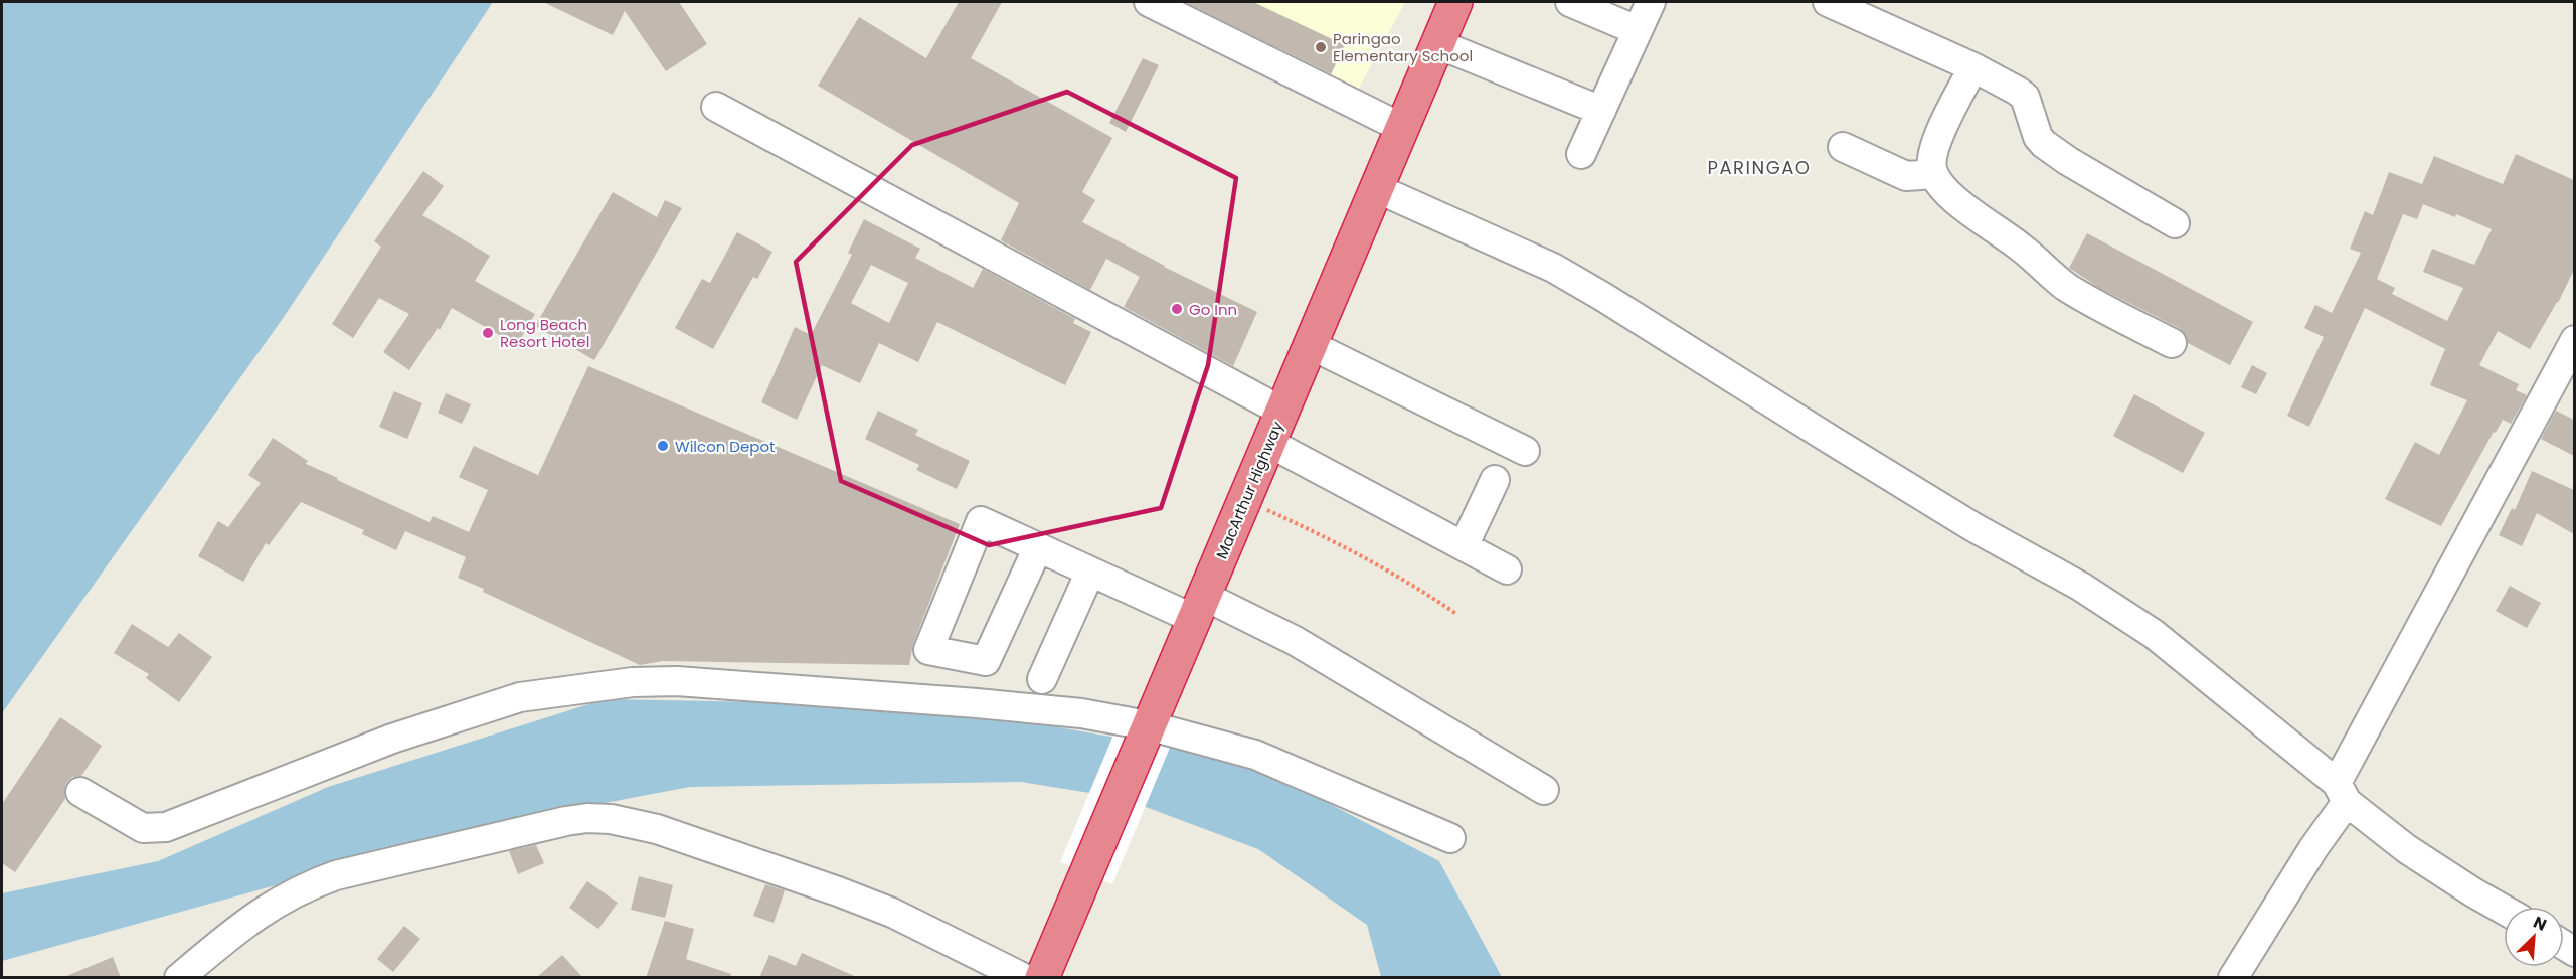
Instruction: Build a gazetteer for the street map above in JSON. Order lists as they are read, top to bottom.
{
  "streets": {
    "highway": ["MacArthur Highway"]
  },
  "districts": ["PARINGAO"],
  "places": [
    "Paringao Elementary School",
    "Go Inn",
    "Long Beach Resort Hotel",
    "Wilcon Depot"
  ],
  "north": "top right"
}
